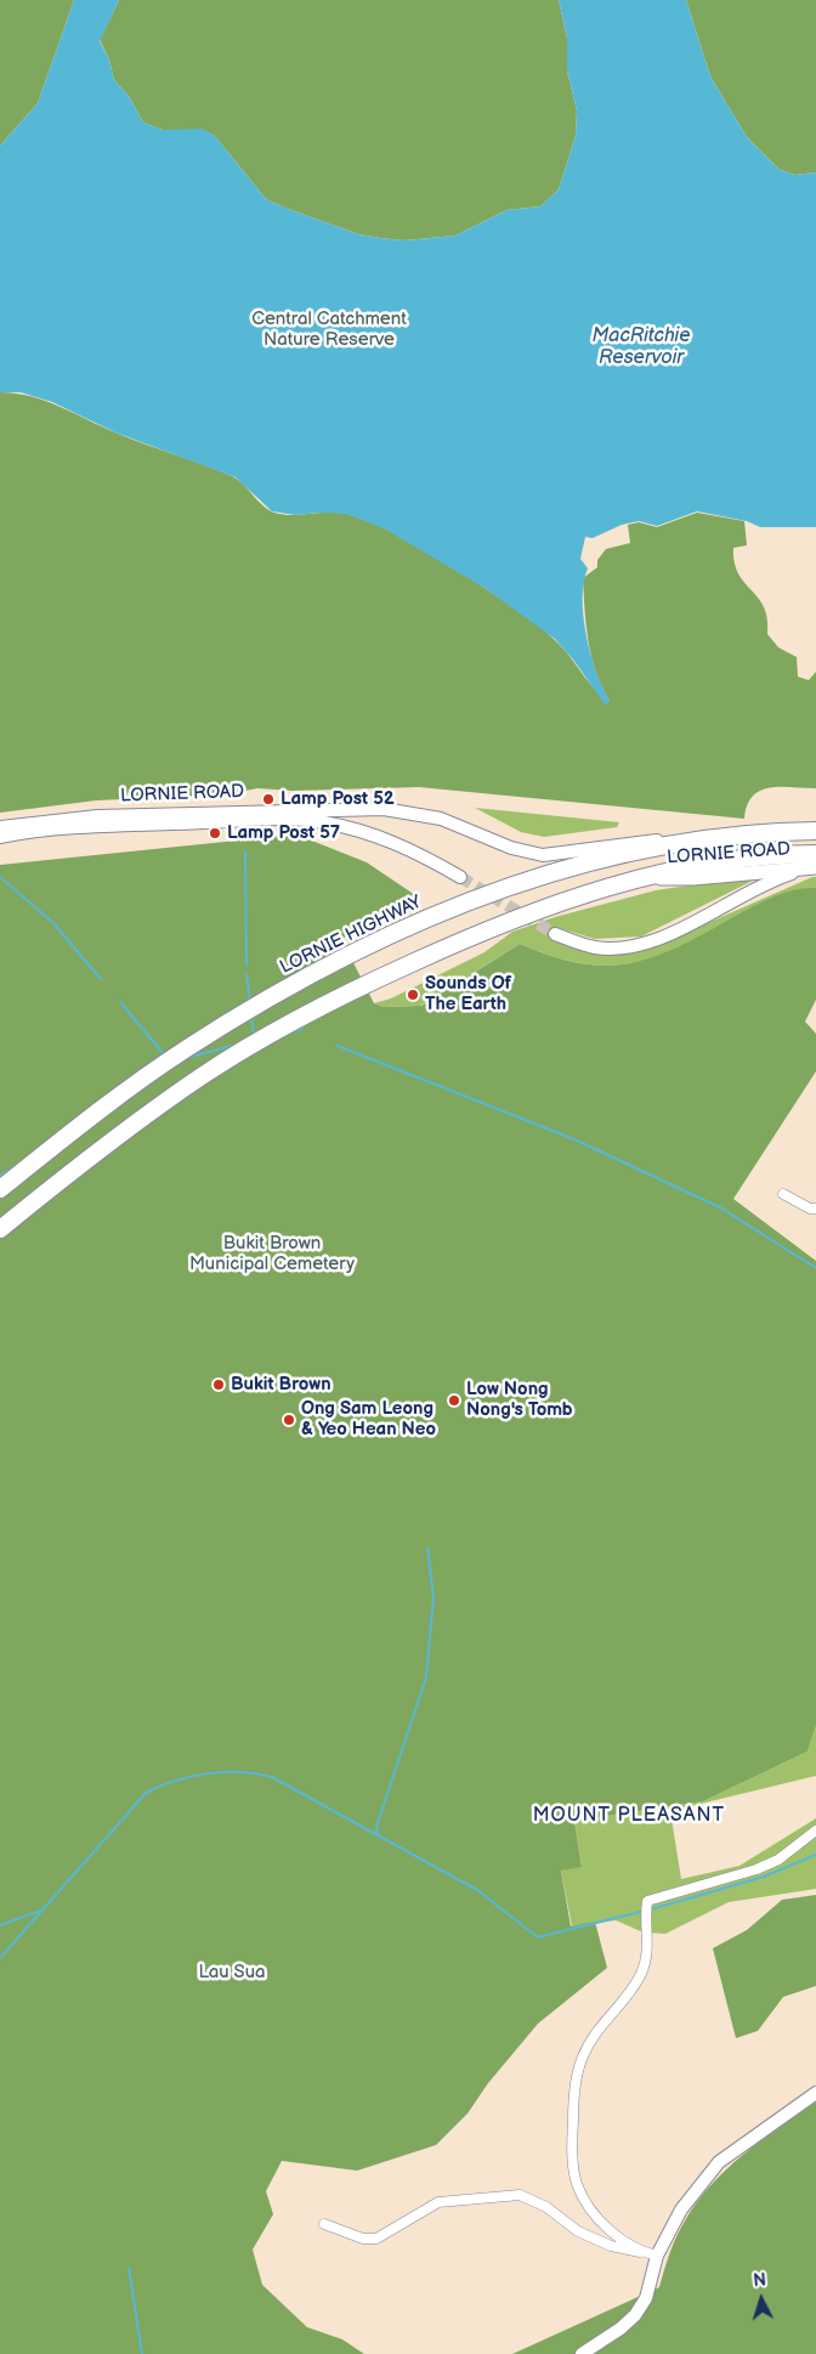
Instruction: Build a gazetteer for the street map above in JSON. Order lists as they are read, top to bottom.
{
  "streets": {
    "highway": ["LORNIE ROAD", "LORNIE HIGHWAY"]
  },
  "crossings": [
    ["LORNIE ROAD", "LORNIE HIGHWAY"]
  ],
  "districts": ["MOUNT PLEASANT"],
  "water": ["MacRitchie Reservoir"],
  "parks": ["Central Catchment Nature Reserve", "Bukit Brown Municipal Cemetery", "Lau Sua"],
  "places": [
    "Lamp Post 52",
    "Lamp Post 57",
    "Sounds Of The Earth",
    "Bukit Brown",
    "Low Nong Nong's Tomb",
    "Ong Sam Leong & Yeo Hean Neo"
  ],
  "north": "top"
}
